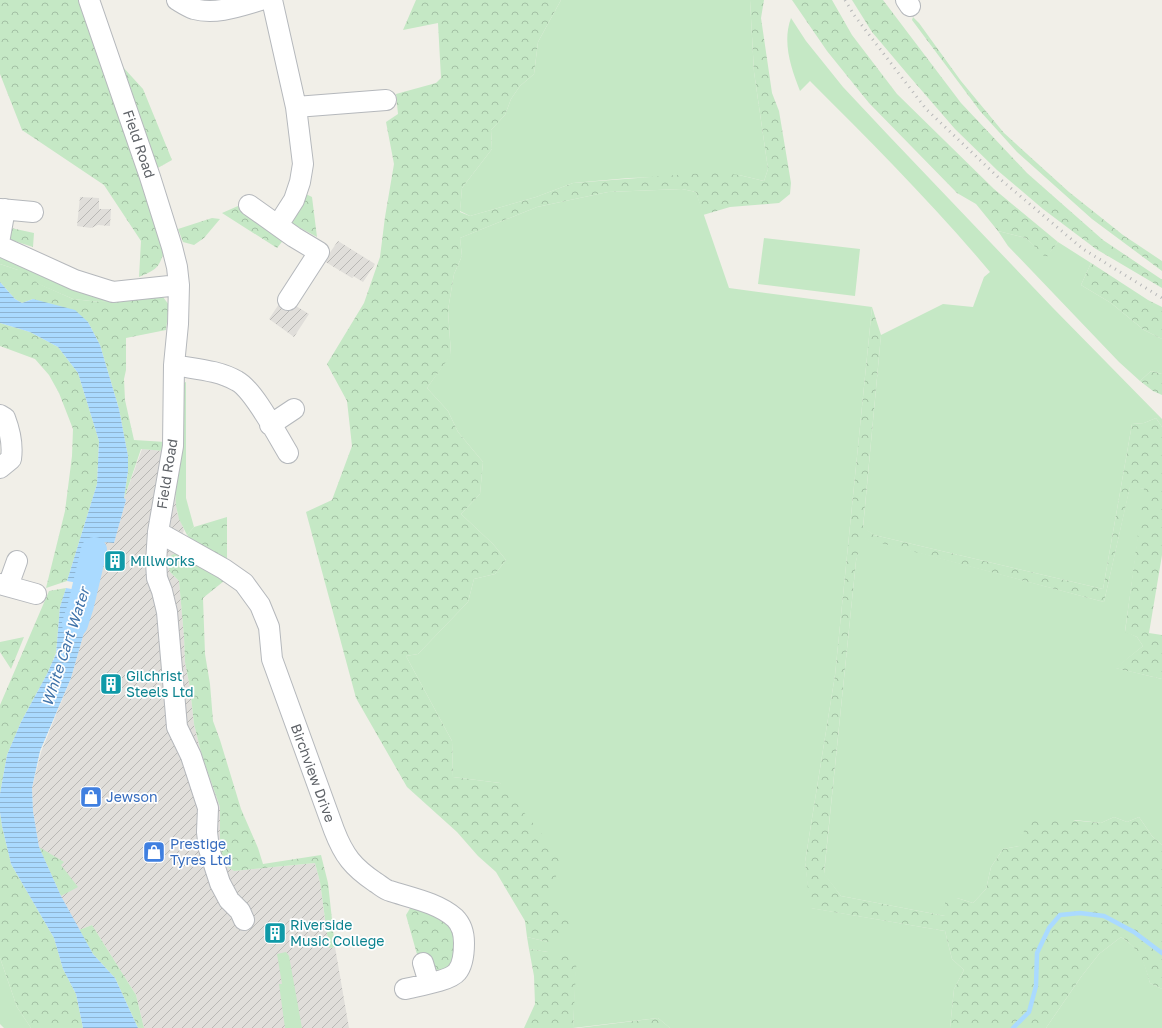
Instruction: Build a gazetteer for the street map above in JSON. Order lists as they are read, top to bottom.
{
  "streets": {
    "street": ["Field Road", "Birchview Drive"]
  },
  "crossings": [
    ["Field Road", "Birchview Drive"]
  ],
  "water": ["White Cart Water"],
  "places": {
    "building": ["Millworks", "Gilchrist Steels Ltd", "Riverside Music College"],
    "shop": ["Jewson", "Prestige Tyres Ltd"]
  }
}
